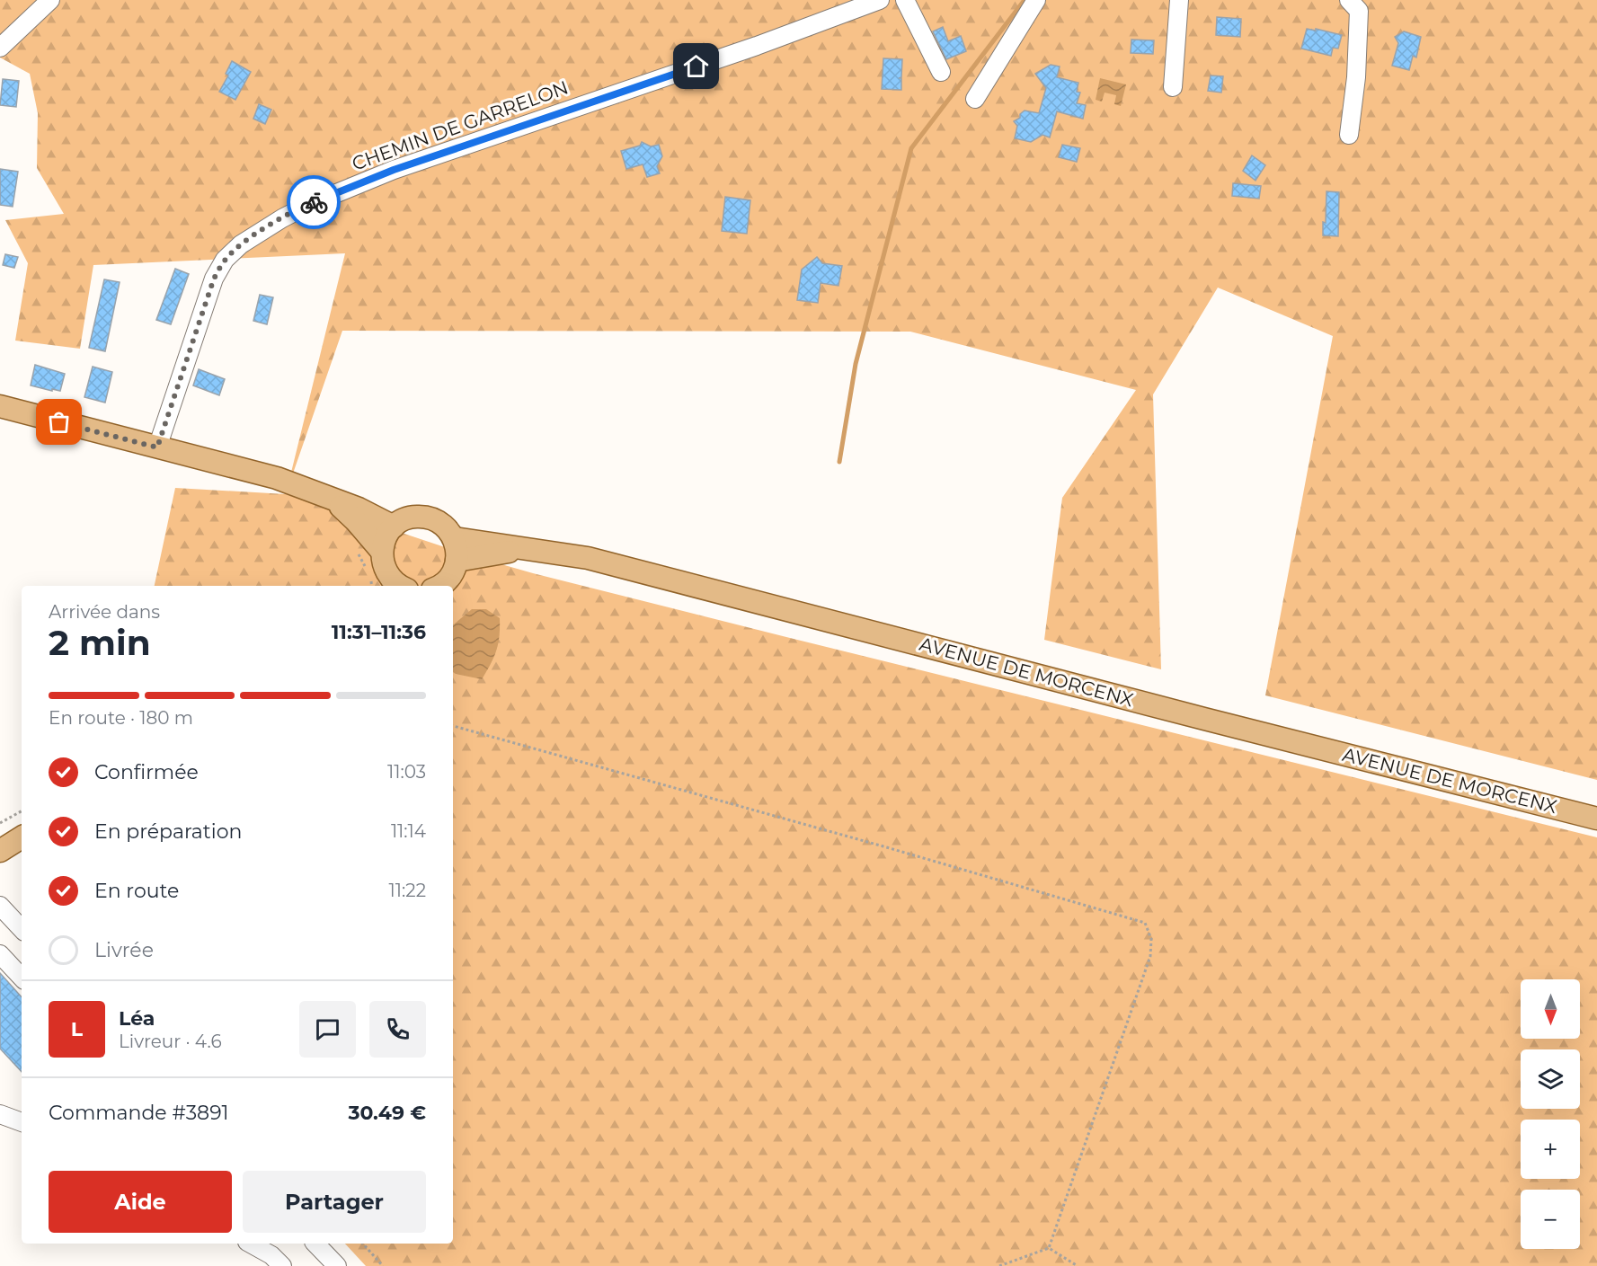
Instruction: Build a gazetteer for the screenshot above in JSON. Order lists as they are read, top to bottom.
{
  "streets": {
    "main road": ["AVENUE DE MORCENX"],
    "street": ["CHEMIN DE GARRELON"]
  },
  "north": "bottom",
  "page": {
    "heading": ["2 min", "Arrivée dans", "11:31–11:36"],
    "panel": [
      "Léa",
      "Livreur · 4.6",
      "Commande #3891",
      "30.49 €"
    ],
    "bar": "En route · 180 m",
    "list": [
      ["Confirmée", "11:03"],
      ["En préparation", "11:14"],
      ["En route", "11:22"],
      "Livrée"
    ],
    "map_buttons": ["+", "−"],
    "round": "L",
    "buttons": ["Aide", "Partager"]
  }
}
